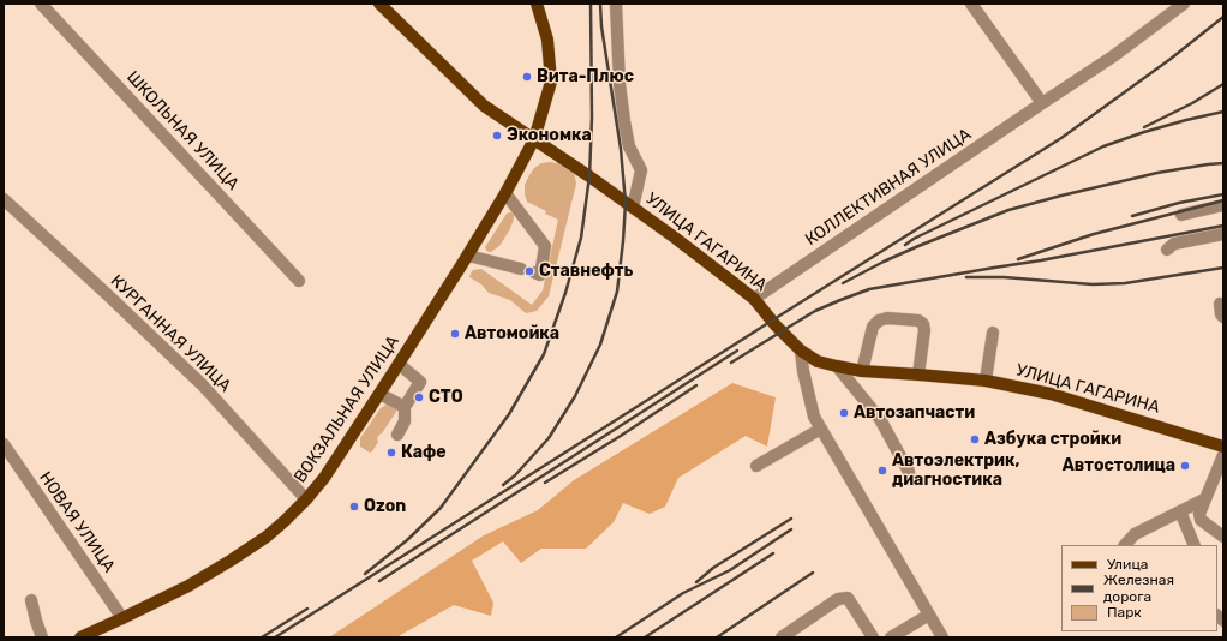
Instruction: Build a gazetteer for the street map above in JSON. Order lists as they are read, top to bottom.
{
  "streets": {
    "main road": ["УЛИЦА ГАГАРИНА", "ВОКЗАЛЬНАЯ УЛИЦА"],
    "street": [
      "ШКОЛЬНАЯ УЛИЦА",
      "КОЛЛЕКТИВНАЯ УЛИЦА",
      "КУРГАННАЯ УЛИЦА",
      "НОВАЯ УЛИЦА"
    ]
  },
  "crossings": [
    ["КОЛЛЕКТИВНАЯ УЛИЦА", "УЛИЦА ГАГАРИНА"],
    ["УЛИЦА ГАГАРИНА", "ВОКЗАЛЬНАЯ УЛИЦА"],
    ["КУРГАННАЯ УЛИЦА", "ВОКЗАЛЬНАЯ УЛИЦА"],
    ["ВОКЗАЛЬНАЯ УЛИЦА", "НОВАЯ УЛИЦА"]
  ],
  "places": [
    "Вита-Плюс",
    "Экономка",
    "Ставнефть",
    "Автомойка",
    "СТО",
    "Автозапчасти",
    "Азбука стройки",
    "Кафе",
    "Автостолица",
    "Автоэлектрик, диагностика",
    "Ozon"
  ],
  "legend": ["Улица", "Железная дорога", "Парк"]
}
